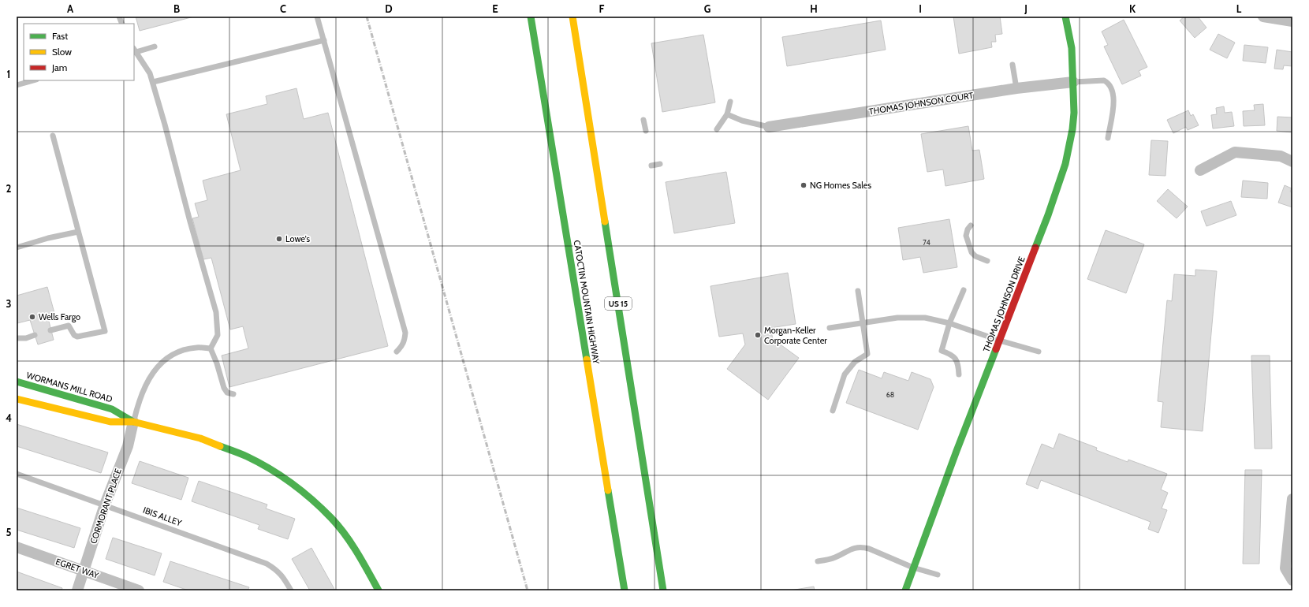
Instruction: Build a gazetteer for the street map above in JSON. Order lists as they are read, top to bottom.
{
  "streets": {
    "main road": [
      "CATOCTIN MOUNTAIN HIGHWAY",
      "US 15",
      "THOMAS JOHNSON DRIVE",
      "WORMANS MILL ROAD"
    ],
    "street": ["THOMAS JOHNSON COURT", "CORMORANT PLACE", "EGRET WAY"],
    "lane": ["IBIS ALLEY"]
  },
  "crossings": [
    ["THOMAS JOHNSON COURT", "THOMAS JOHNSON DRIVE"],
    ["WORMANS MILL ROAD", "CORMORANT PLACE"],
    ["CORMORANT PLACE", "IBIS ALLEY"],
    ["CORMORANT PLACE", "EGRET WAY"]
  ],
  "places": [
    "NG Homes Sales",
    "Lowe's",
    "Wells Fargo",
    "Morgan-Keller Corporate Center"
  ],
  "house_numbers": ["74", "68"],
  "legend": ["Fast", "Slow", "Jam"],
  "grid": {
    "columns": [
      "A",
      "B",
      "C",
      "D",
      "E",
      "F",
      "G",
      "H",
      "I",
      "J",
      "K",
      "L"
    ],
    "rows": [
      "1",
      "2",
      "3",
      "4",
      "5"
    ]
  }
}
